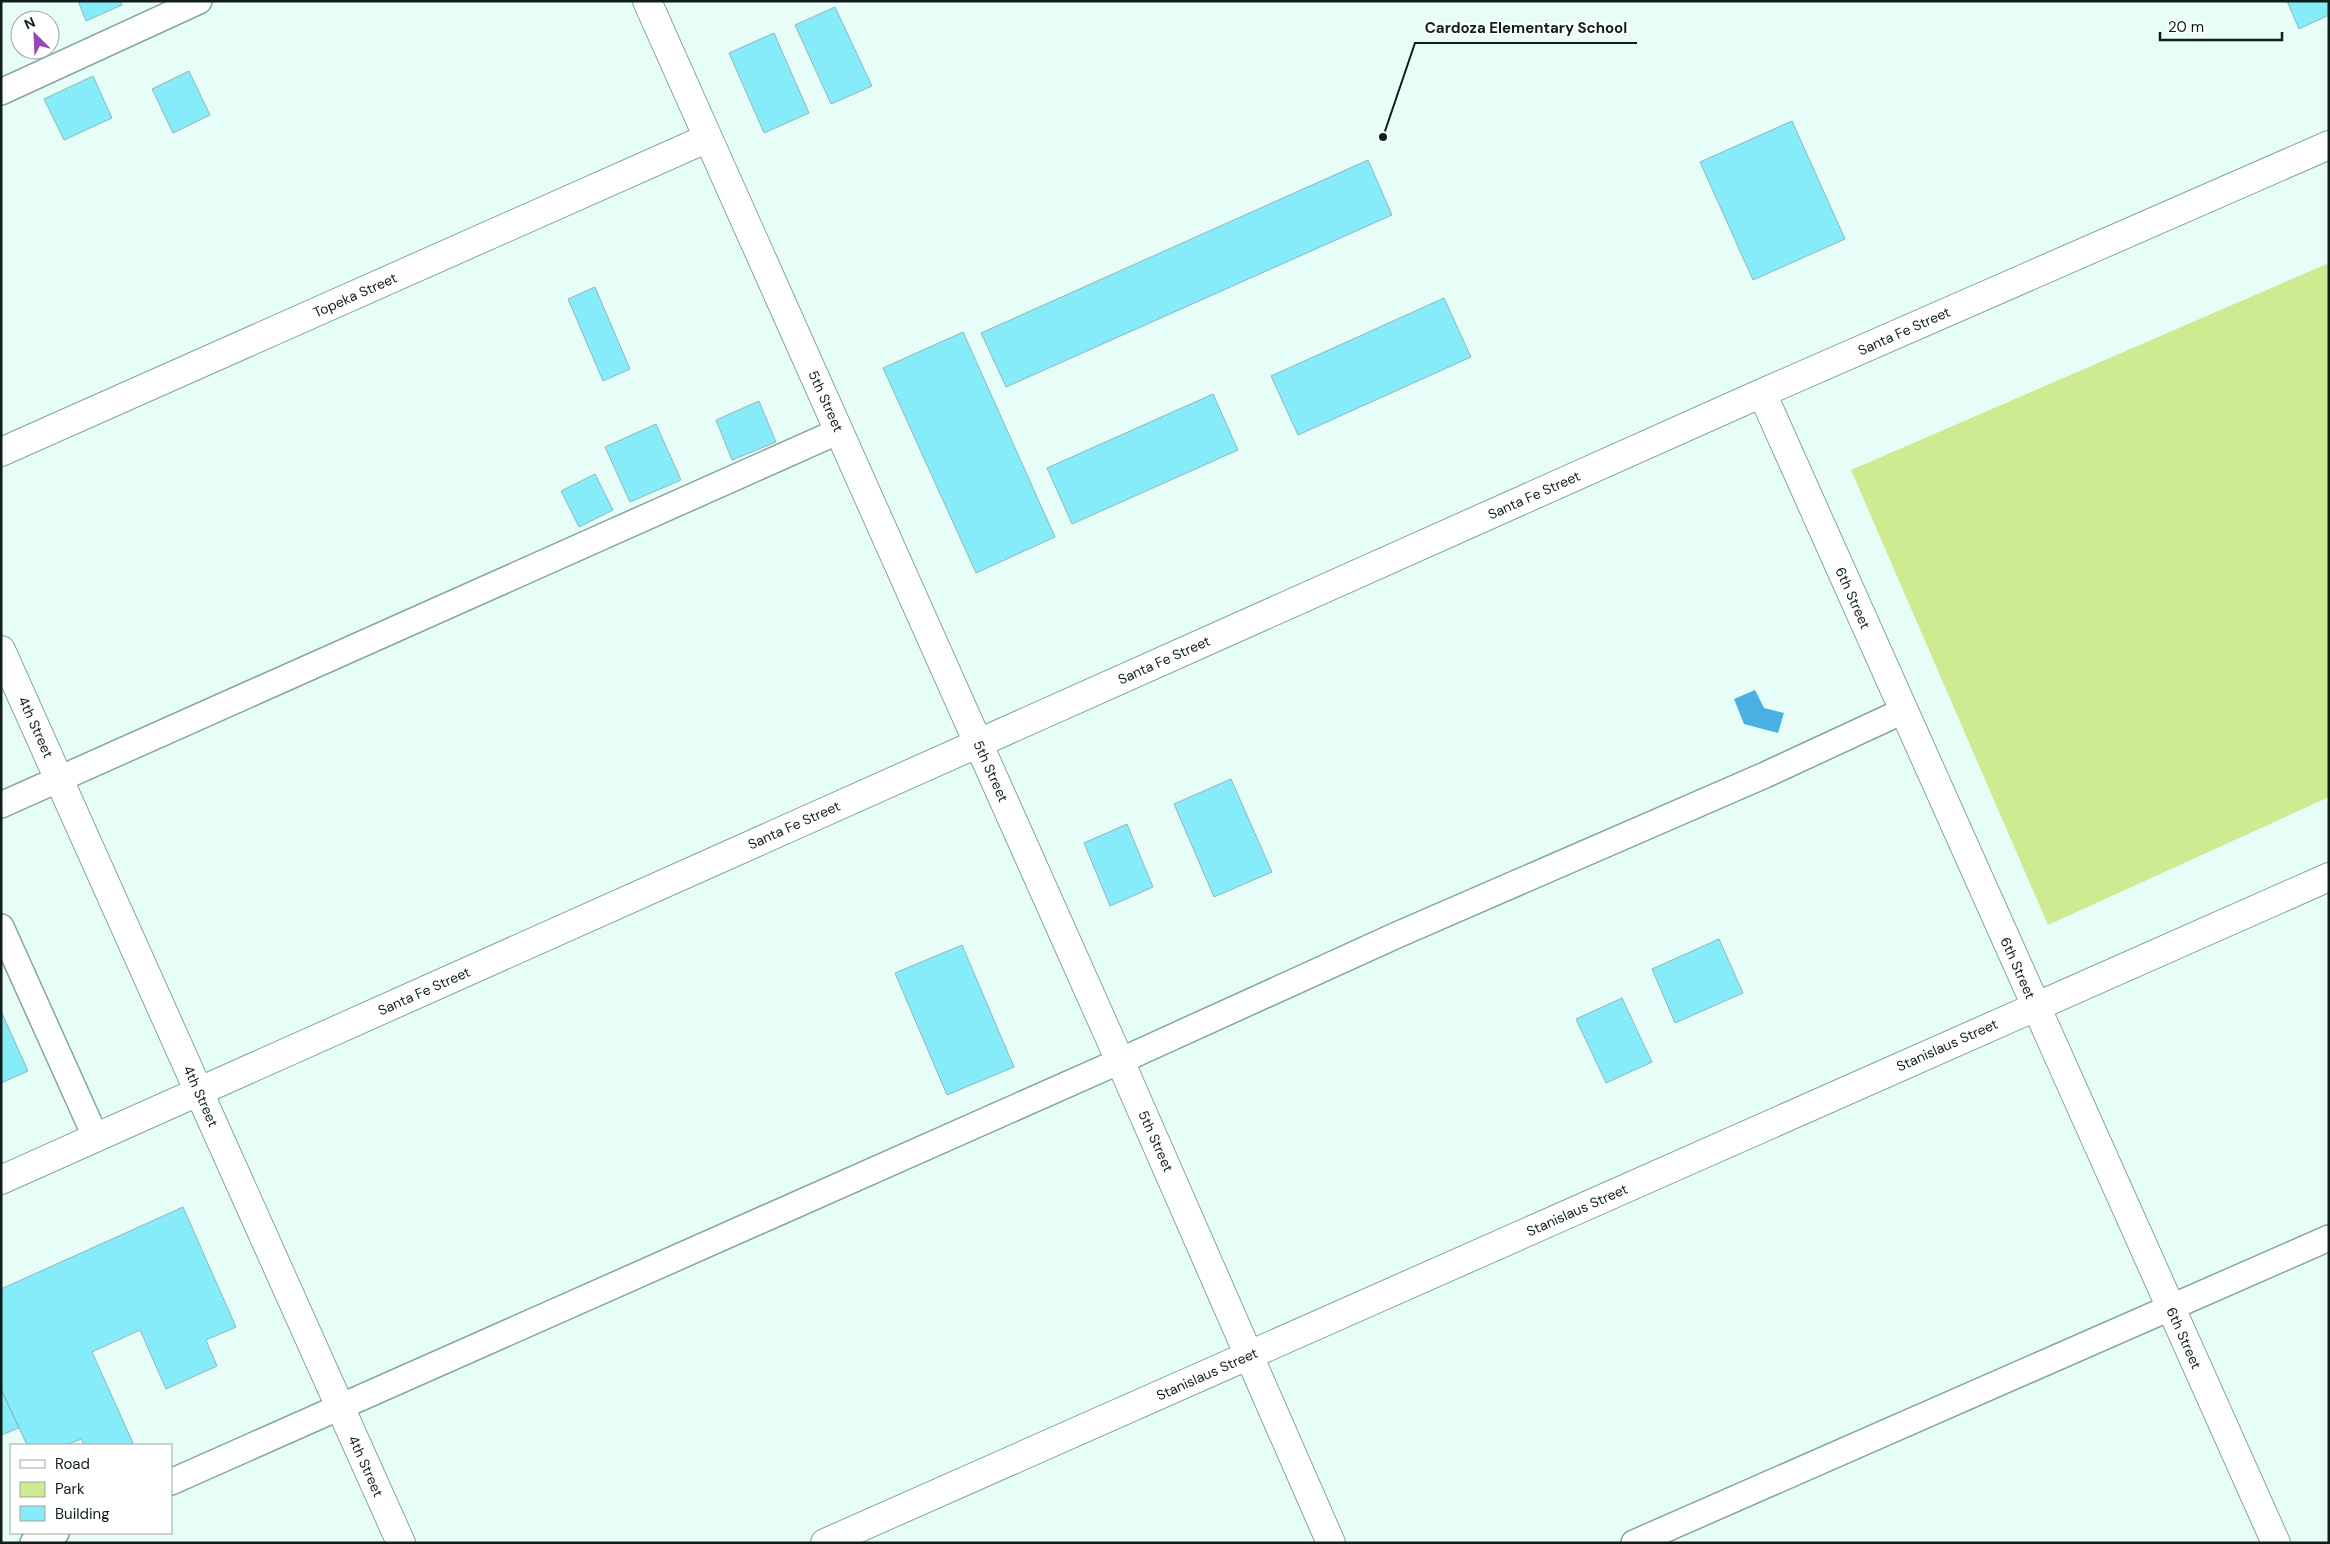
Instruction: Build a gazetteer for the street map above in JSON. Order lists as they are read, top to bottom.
{
  "streets": {
    "street": [
      "Topeka Street",
      "Santa Fe Street",
      "5th Street",
      "6th Street",
      "4th Street",
      "Stanislaus Street"
    ]
  },
  "crossings": [
    ["Topeka Street", "5th Street"],
    ["Santa Fe Street", "5th Street"],
    ["Santa Fe Street", "6th Street"],
    ["Santa Fe Street", "4th Street"],
    ["5th Street", "Stanislaus Street"],
    ["6th Street", "Stanislaus Street"]
  ],
  "places": ["Cardoza Elementary School"],
  "legend": ["Road", "Park", "Building"],
  "scale_bar": "20 m",
  "north": "top left"
}
